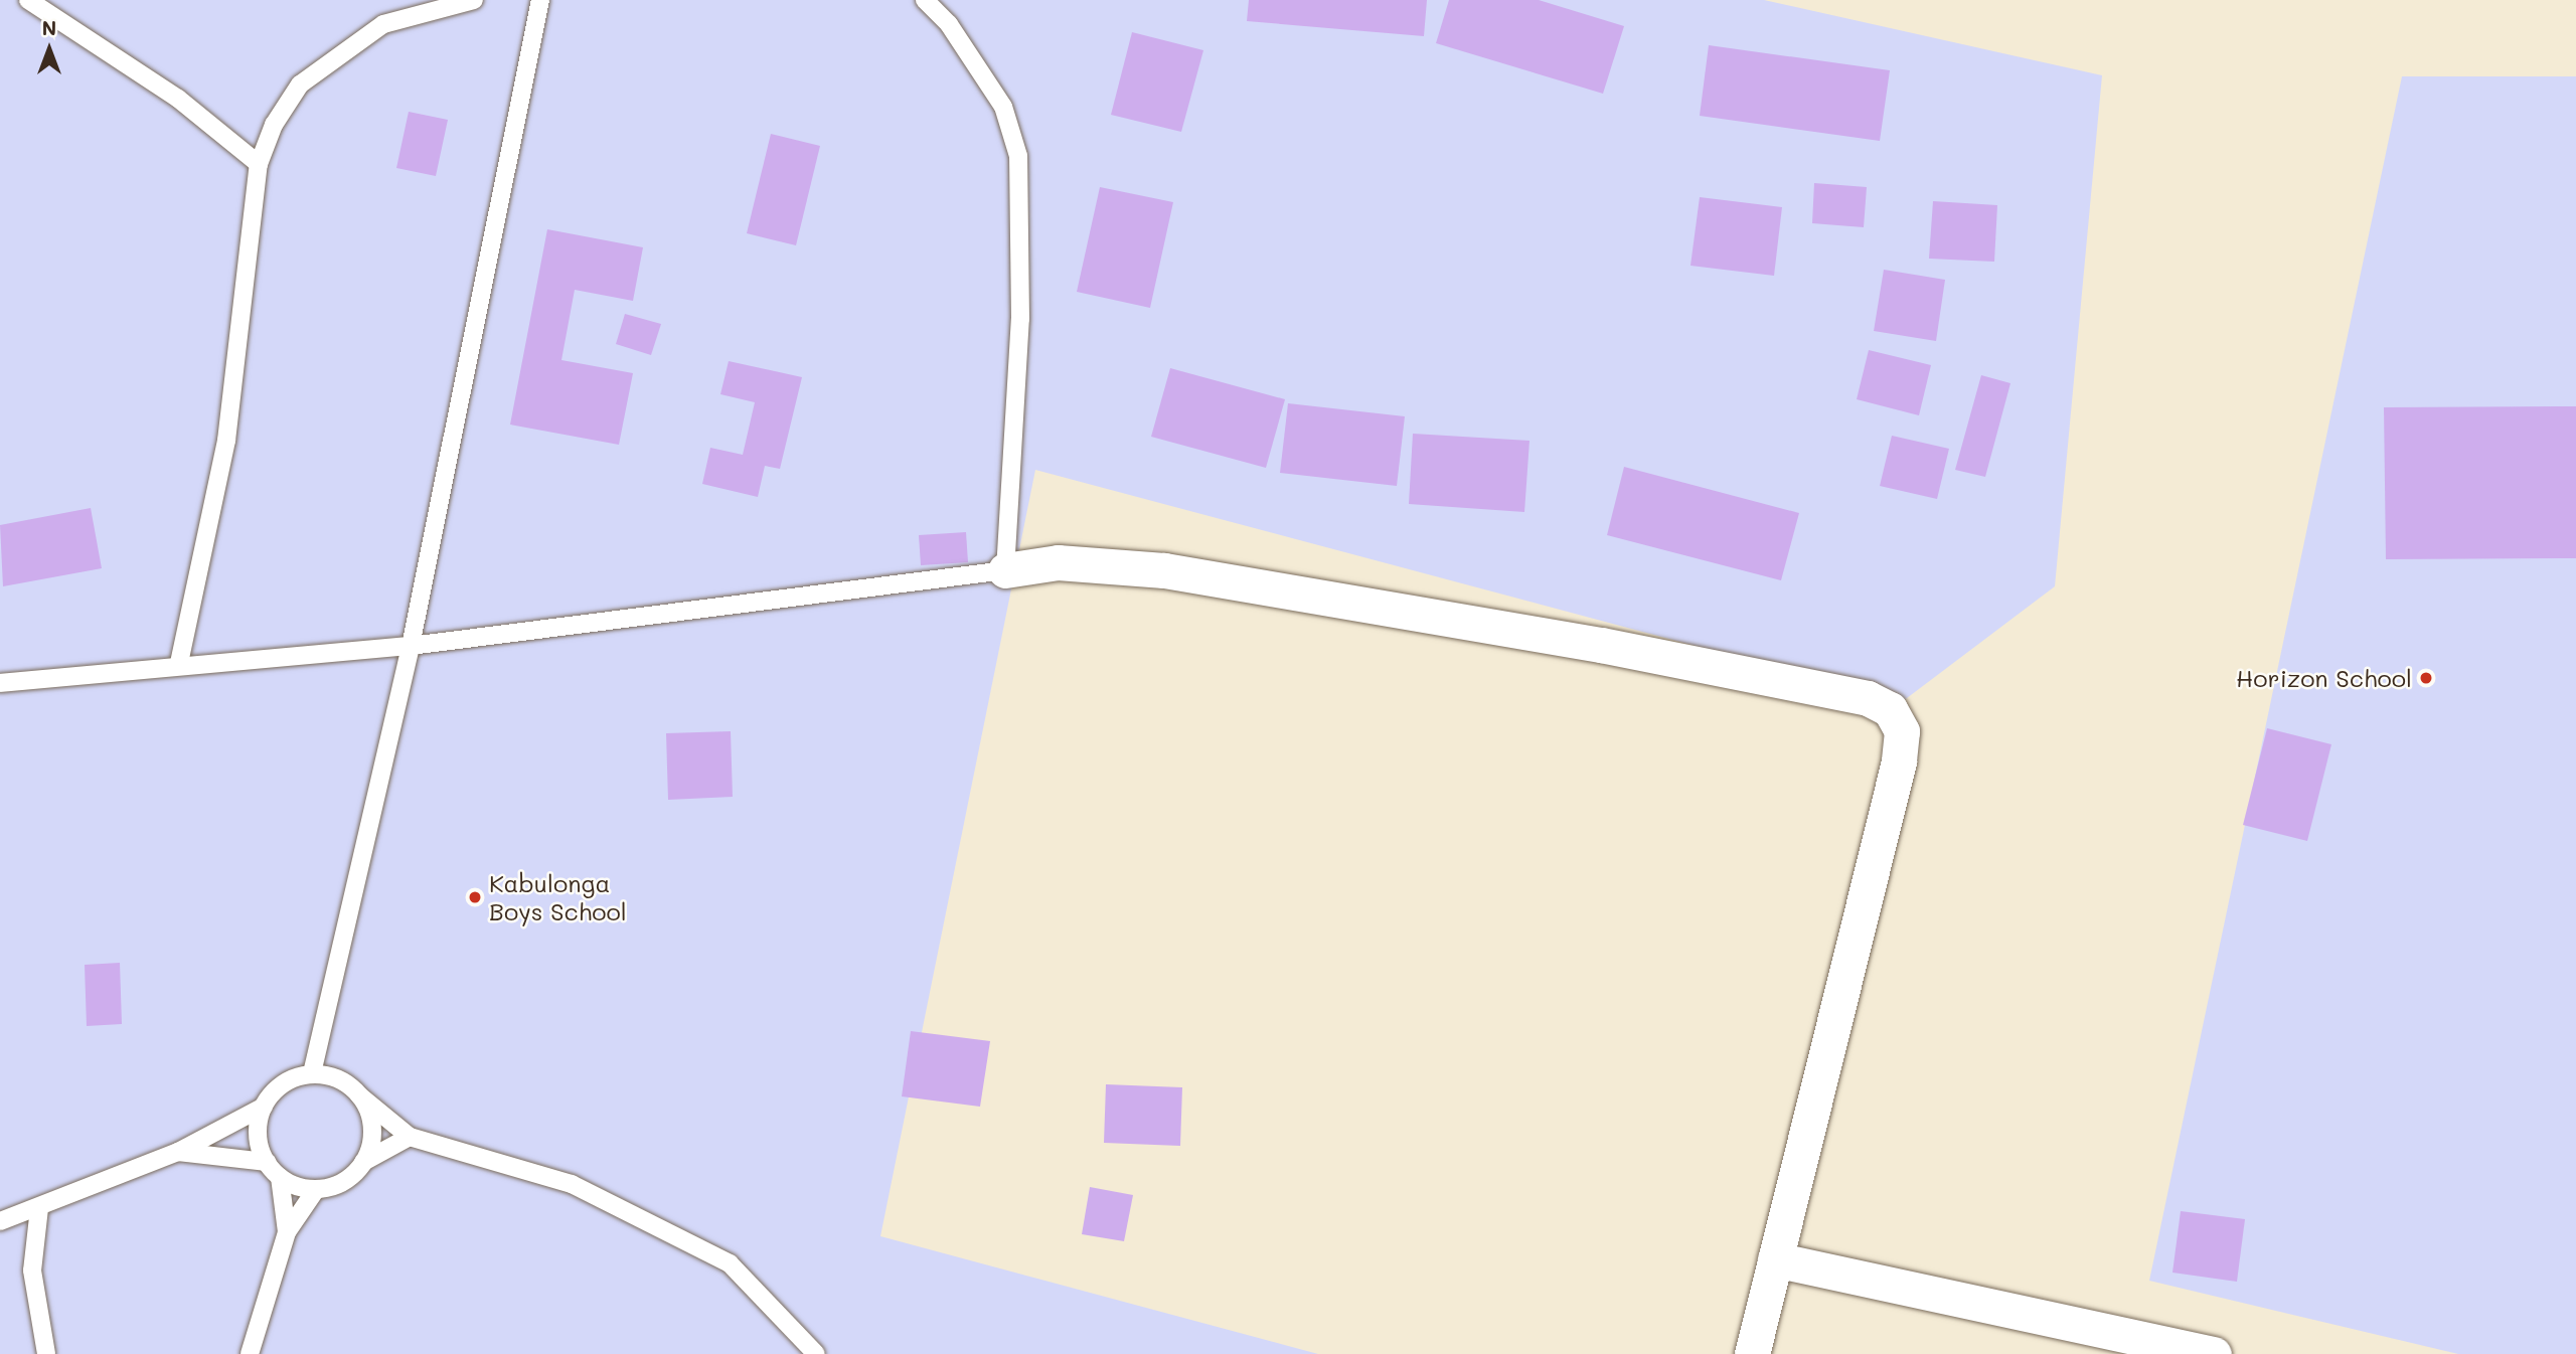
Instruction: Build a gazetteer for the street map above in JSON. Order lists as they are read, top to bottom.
{
  "places": ["Horizon School", "Kabulonga Boys School"],
  "north": "top"
}
